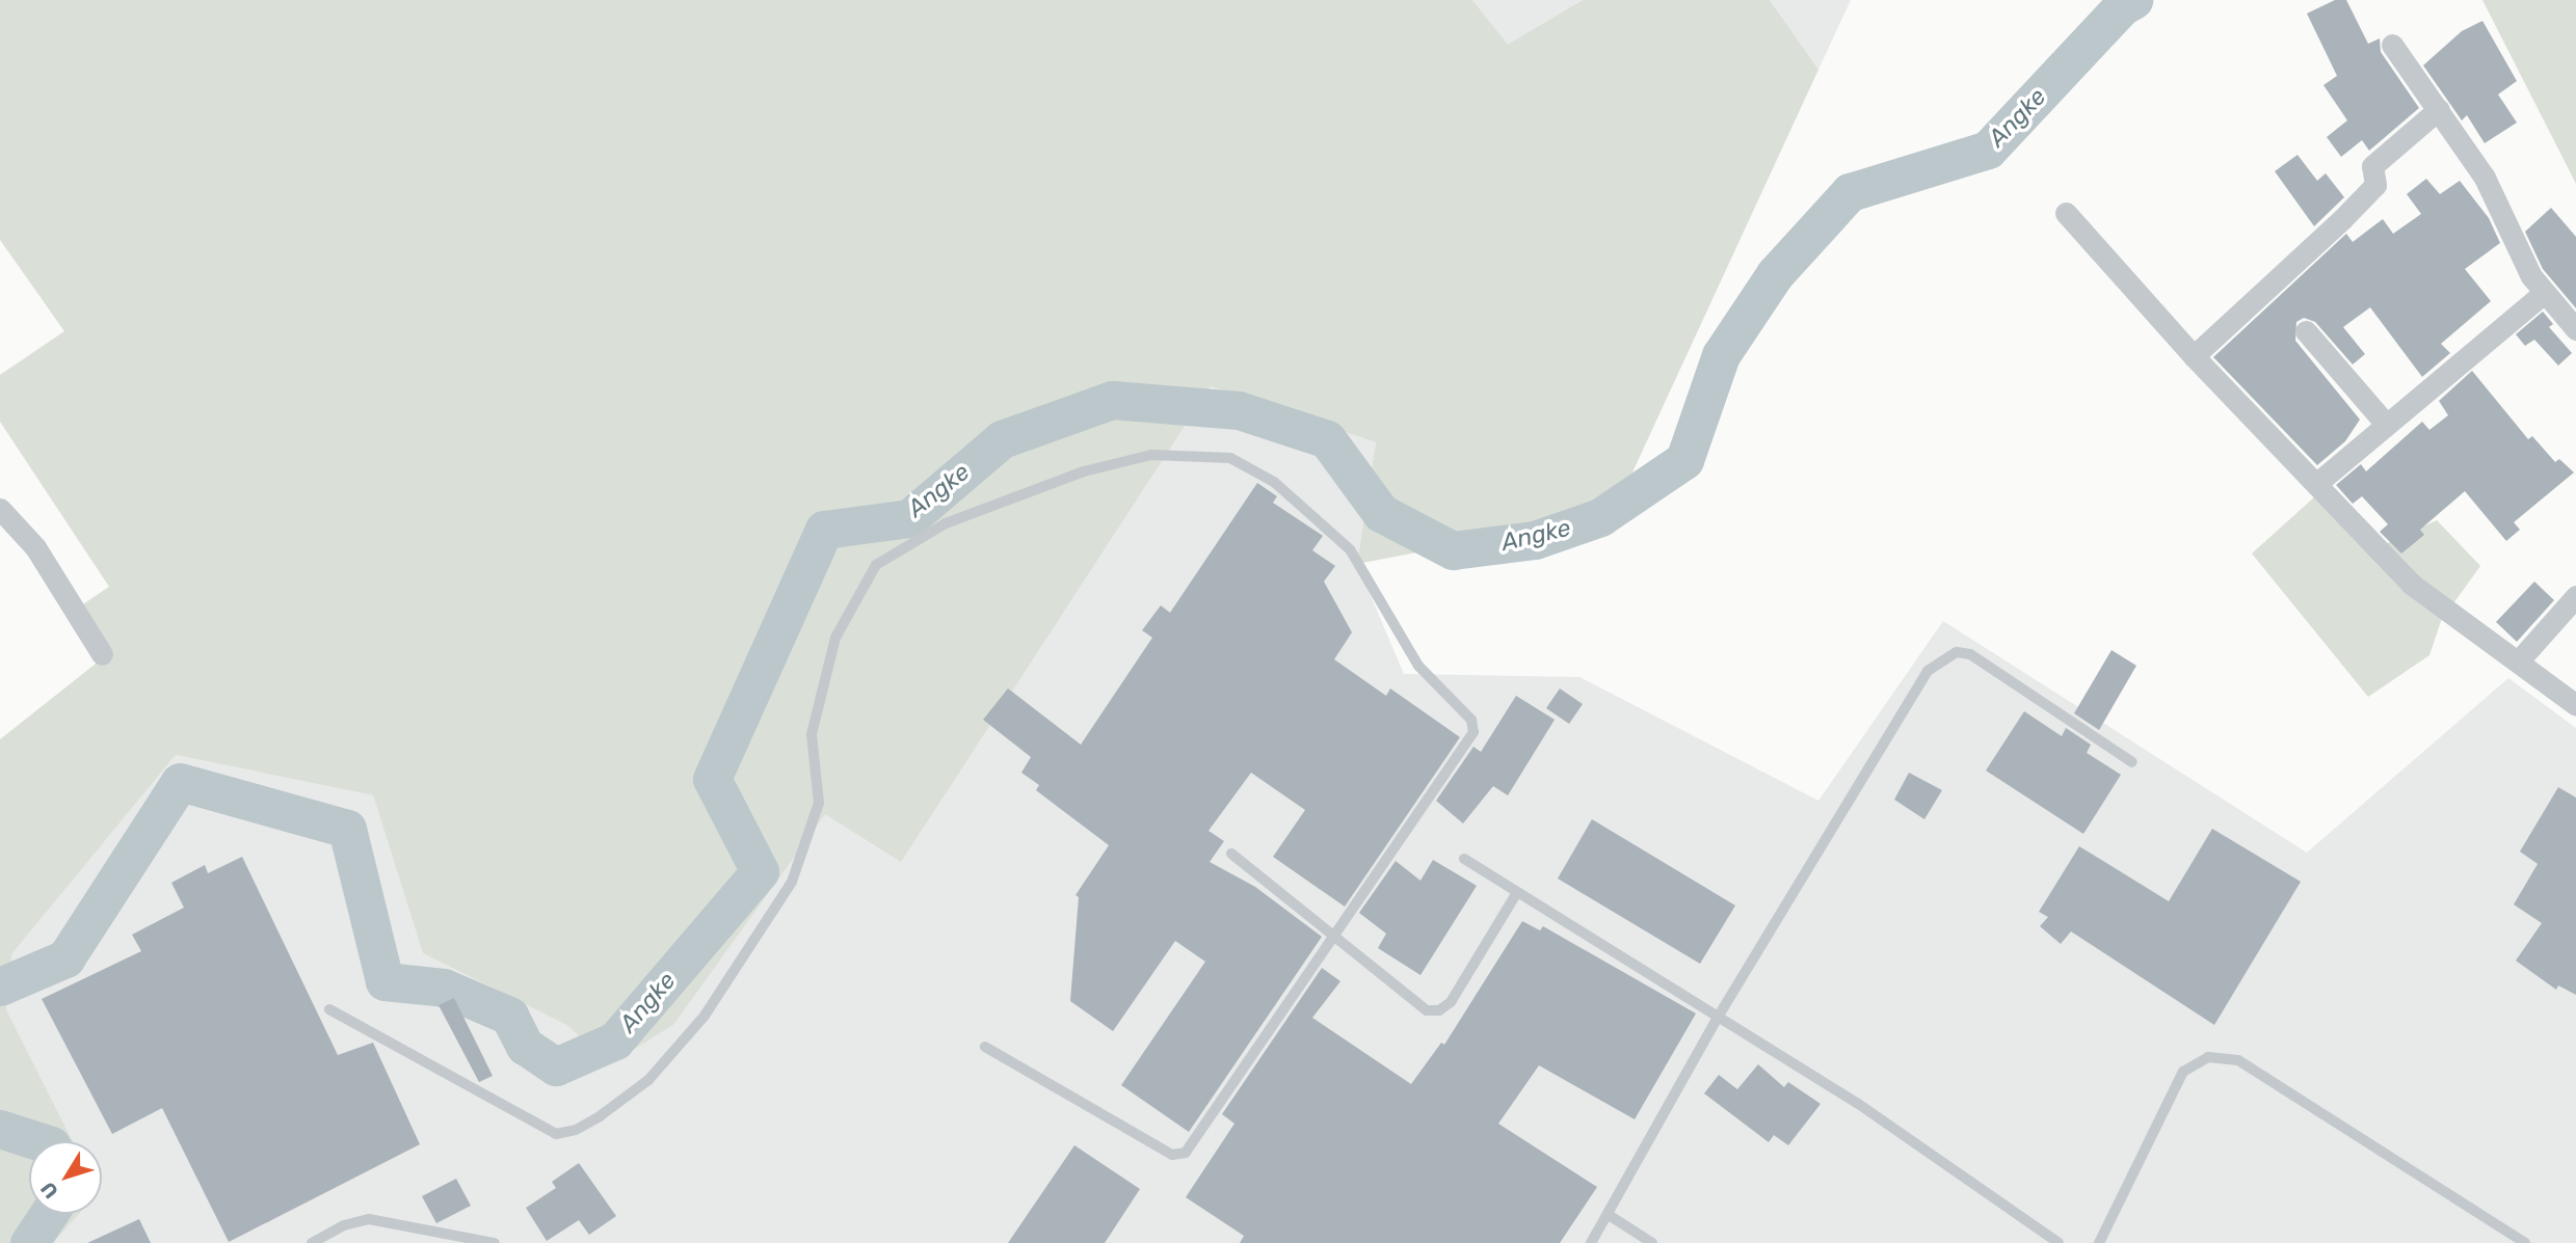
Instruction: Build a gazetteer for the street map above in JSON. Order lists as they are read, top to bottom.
{
  "water": ["Angke"],
  "north": "bottom left"
}
